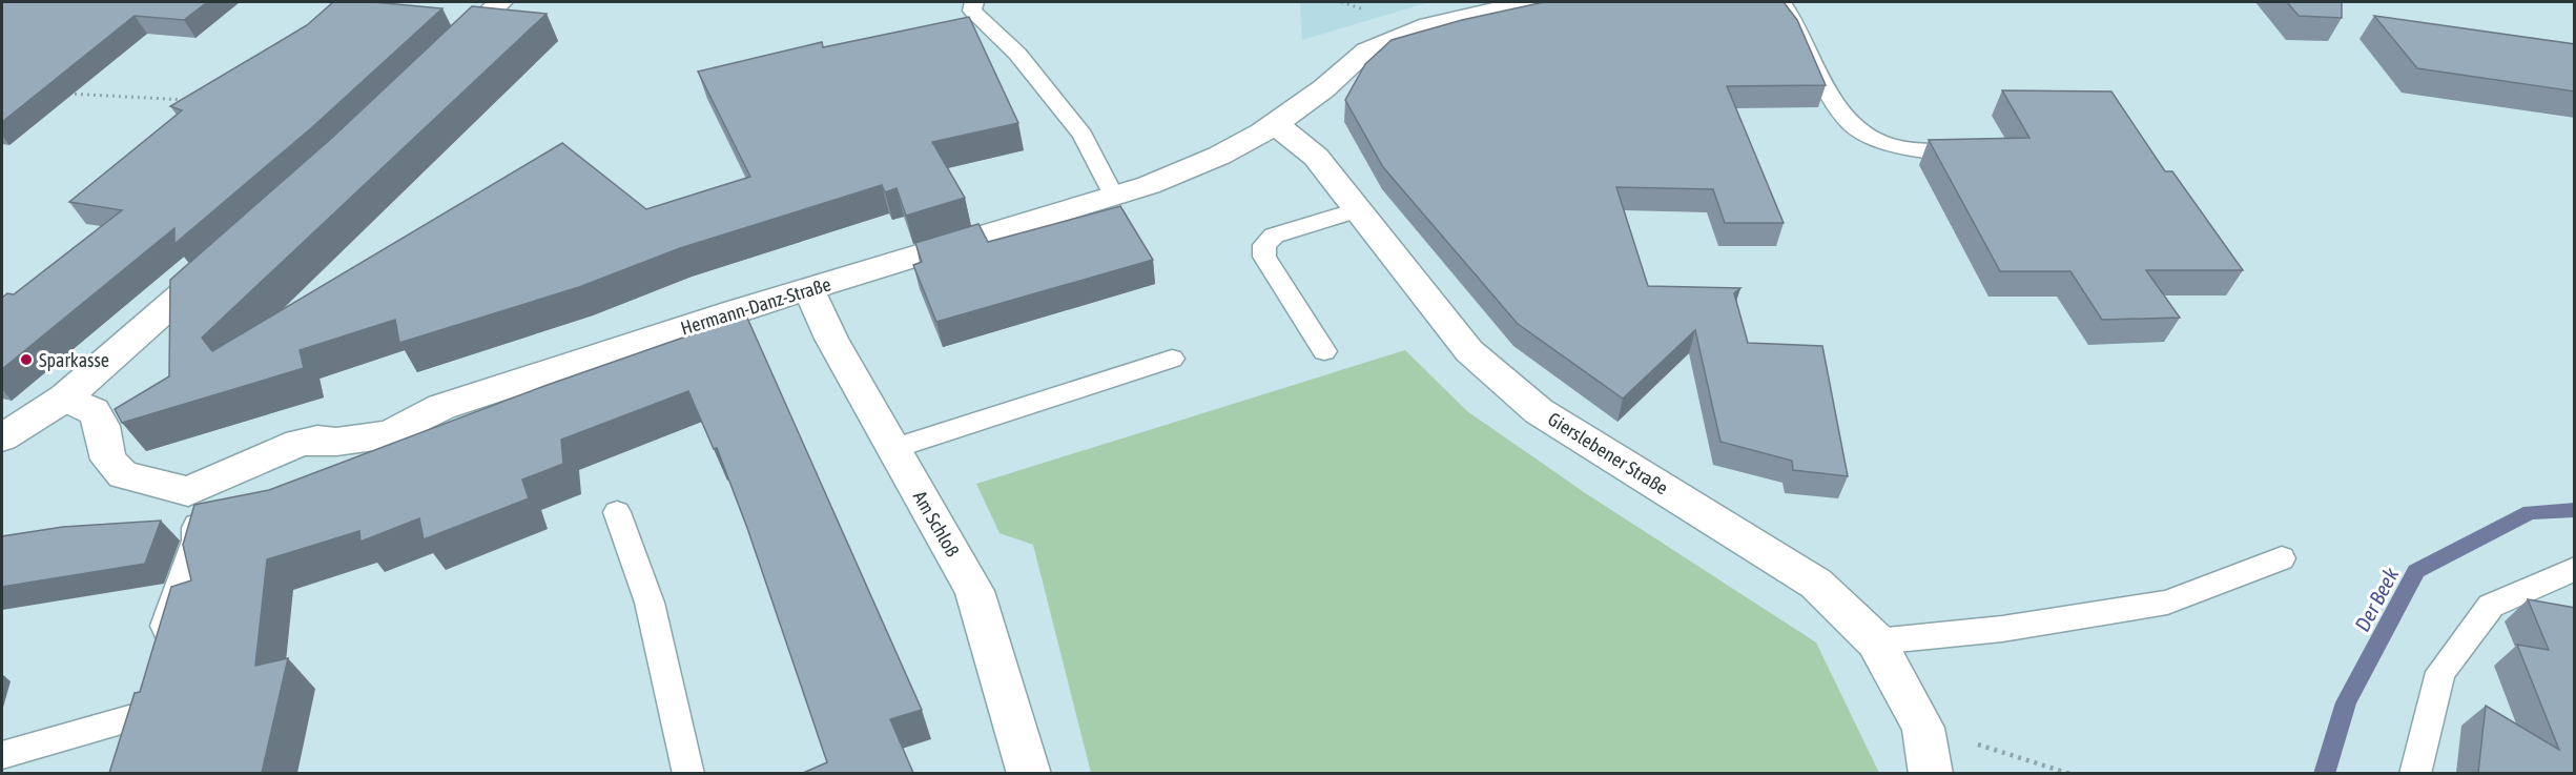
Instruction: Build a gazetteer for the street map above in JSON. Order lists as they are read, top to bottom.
{
  "streets": {
    "street": ["Hermann-Danz-Straße", "Gierslebener Straße", "Am Schloß"]
  },
  "crossings": [
    ["Hermann-Danz-Straße", "Gierslebener Straße"],
    ["Hermann-Danz-Straße", "Am Schloß"]
  ],
  "water": ["Der Beek"],
  "places": ["Sparkasse"]
}
